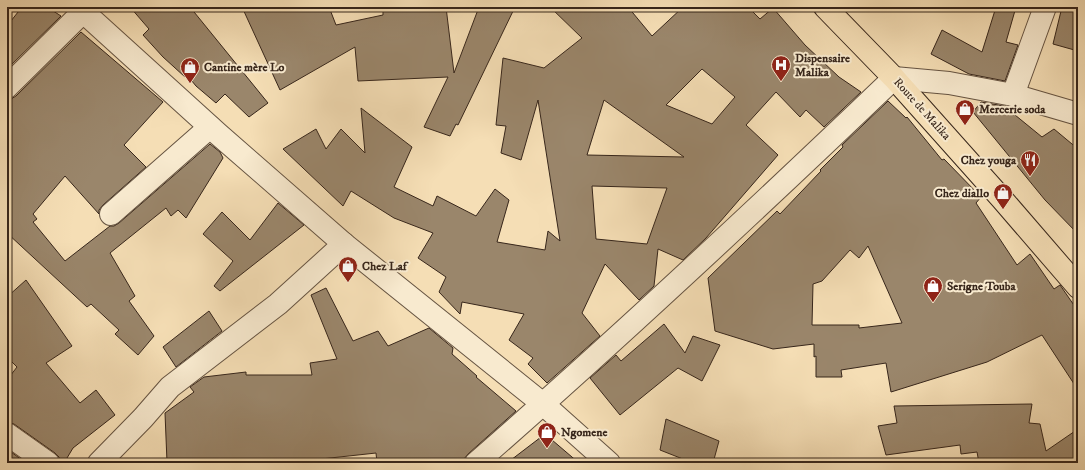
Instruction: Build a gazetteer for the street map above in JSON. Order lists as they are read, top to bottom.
{
  "streets": {
    "main road": ["Route de Malika"]
  },
  "places": {
    "hospital": ["Dispensaire Malika"],
    "shop": [
      "Cantine mère Lo",
      "Mercerie soda",
      "Chez diallo",
      "Chez Laf",
      "Serigne Touba",
      "Ngomene"
    ],
    "restaurant": ["Chez youga"]
  }
}
